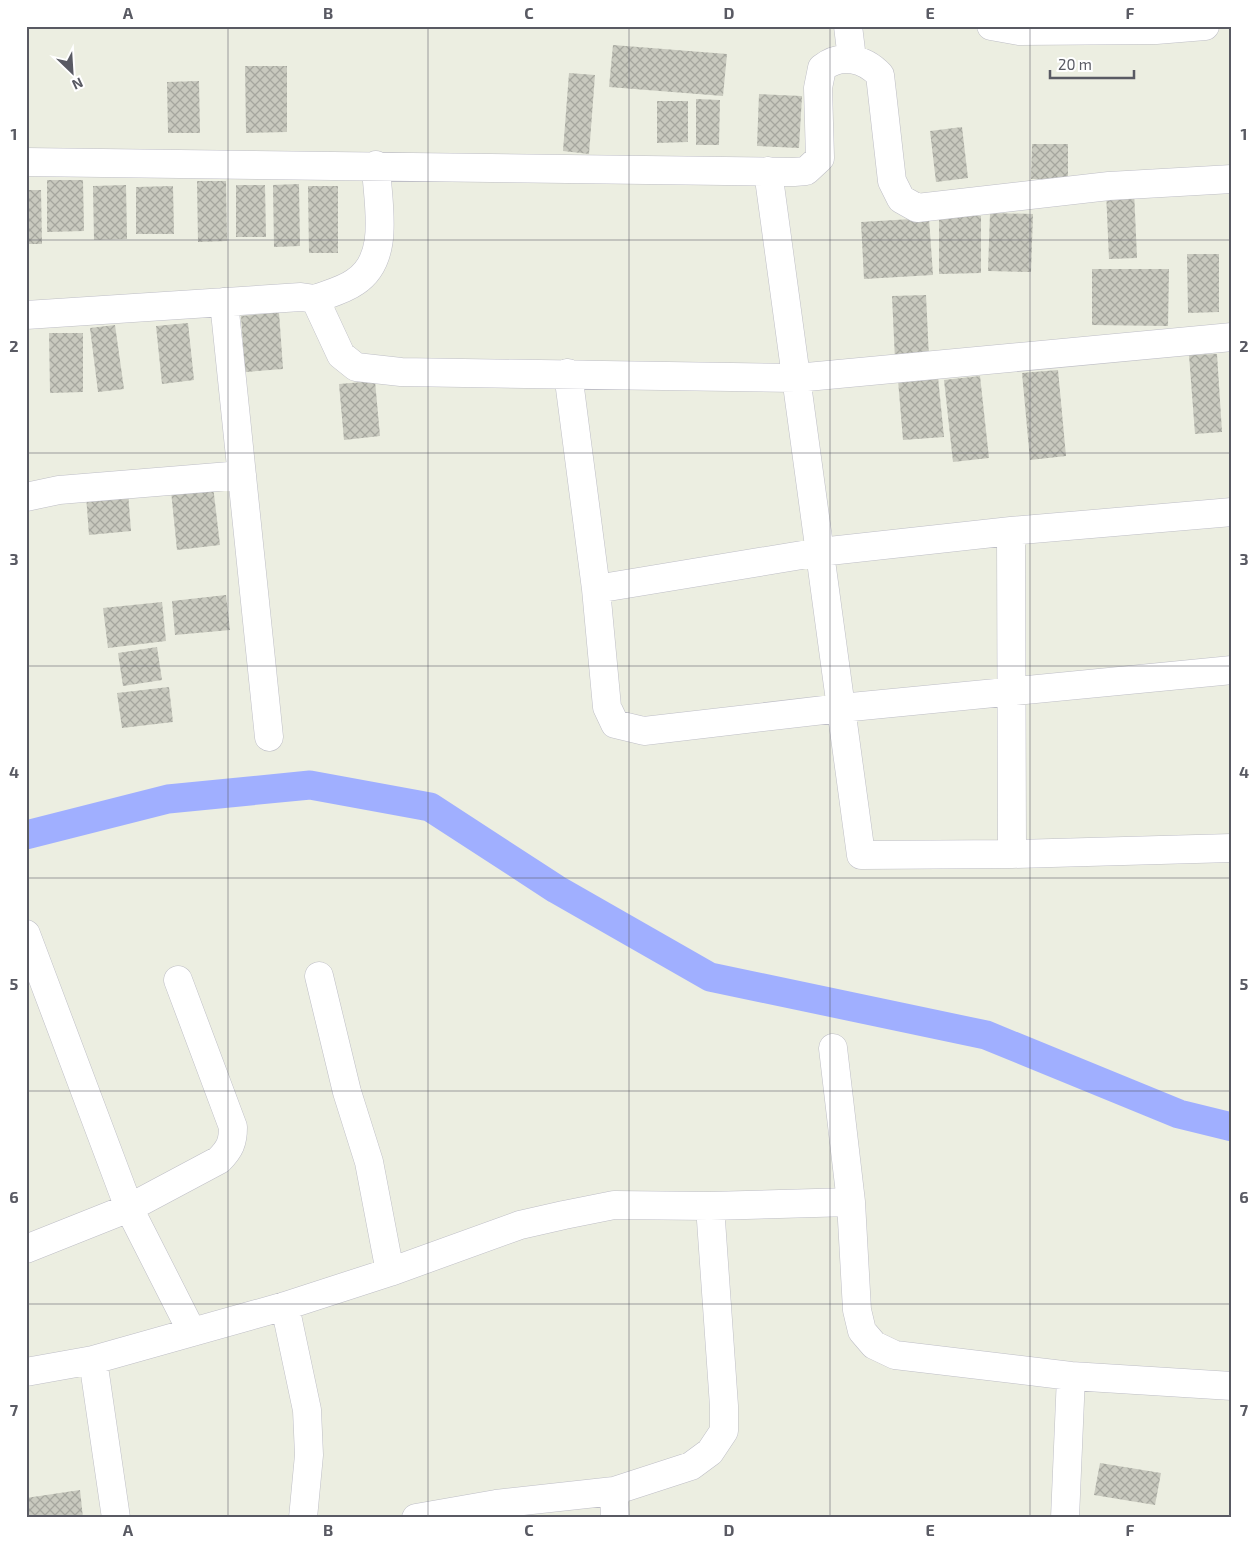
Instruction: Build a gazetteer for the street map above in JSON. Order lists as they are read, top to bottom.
{
  "scale_bar": "20 m",
  "north": "bottom right",
  "grid": {
    "columns": [
      "A",
      "B",
      "C",
      "D",
      "E",
      "F"
    ],
    "rows": [
      "1",
      "2",
      "3",
      "4",
      "5",
      "6",
      "7"
    ]
  }
}
